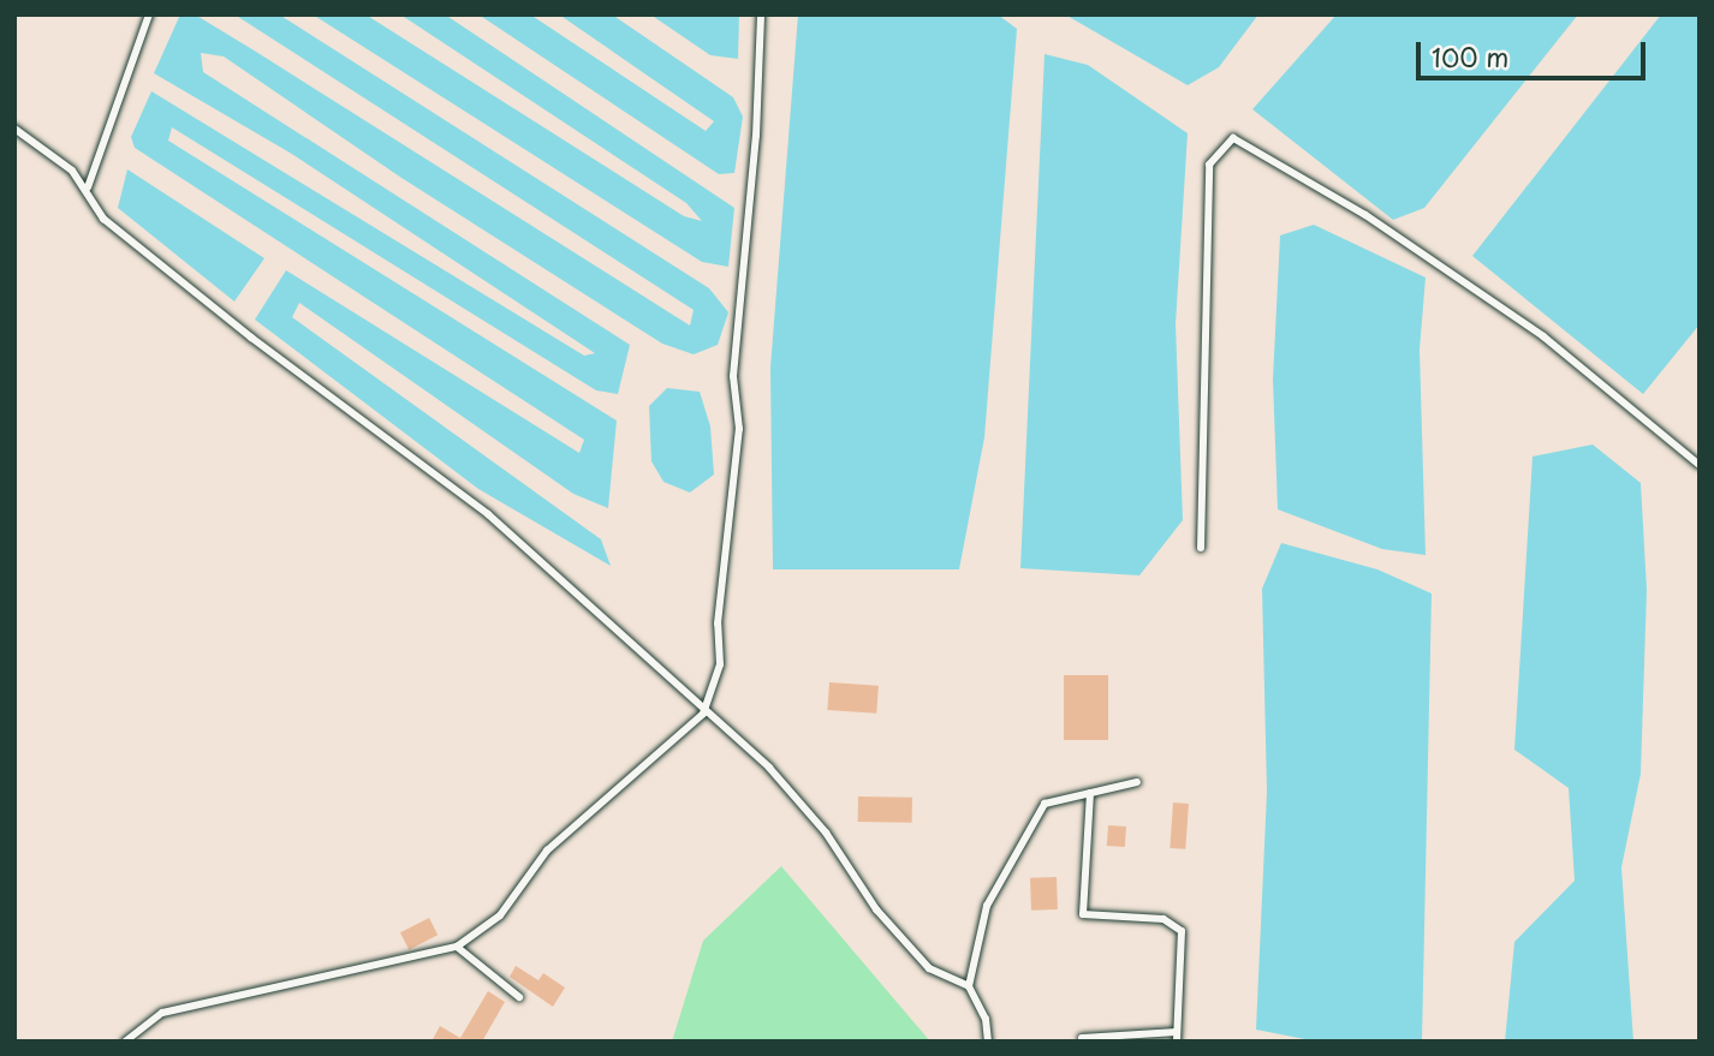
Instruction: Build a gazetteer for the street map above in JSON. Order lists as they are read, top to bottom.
{
  "scale_bar": "100 m"
}
